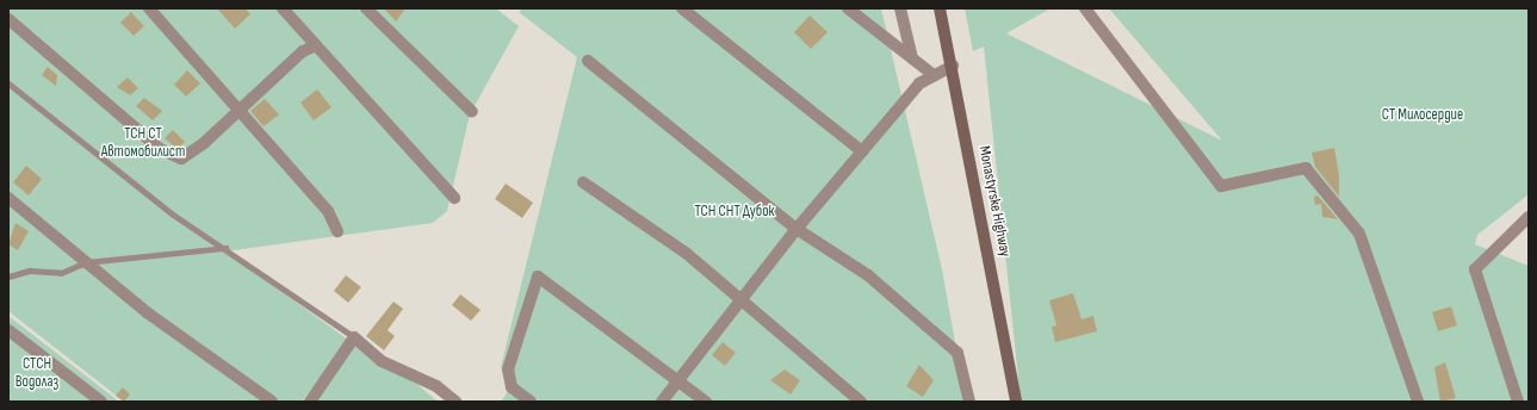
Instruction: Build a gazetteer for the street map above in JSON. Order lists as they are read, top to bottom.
{
  "streets": {
    "main road": ["Monastyrske Highway"]
  },
  "parks": [
    "СТ Милосердие",
    "ТСН СТ Автомобилист",
    "ТСН СНТ Дубок",
    "СТСН Водолаз"
  ]
}
